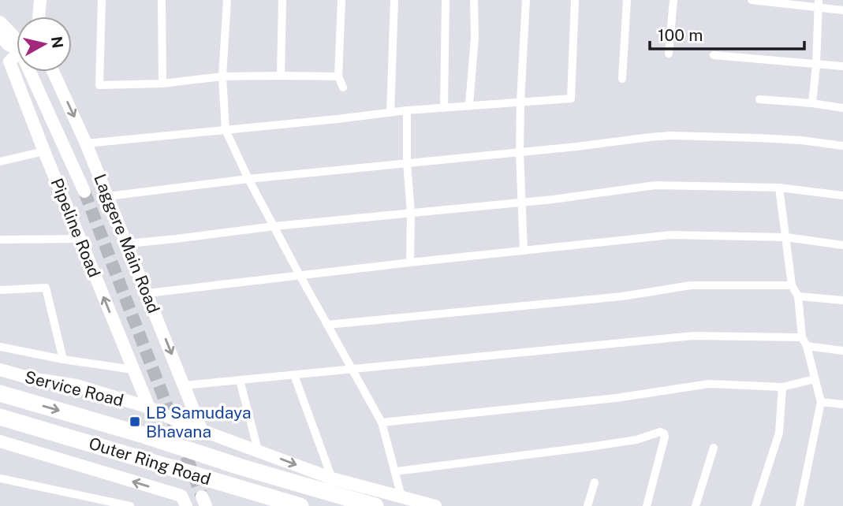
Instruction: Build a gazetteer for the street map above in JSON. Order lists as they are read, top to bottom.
{
  "streets": {
    "highway": ["Outer Ring Road"],
    "street": ["Pipeline Road", "Laggere Main Road", "Service Road"]
  },
  "crossings": [
    ["Pipeline Road", "Service Road"],
    ["Laggere Main Road", "Service Road"],
    ["Service Road", "Outer Ring Road"]
  ],
  "one_way": ["Pipeline Road"],
  "places": {
    "transit": ["LB Samudaya Bhavana"]
  },
  "scale_bar": "100 m",
  "north": "right"
}
